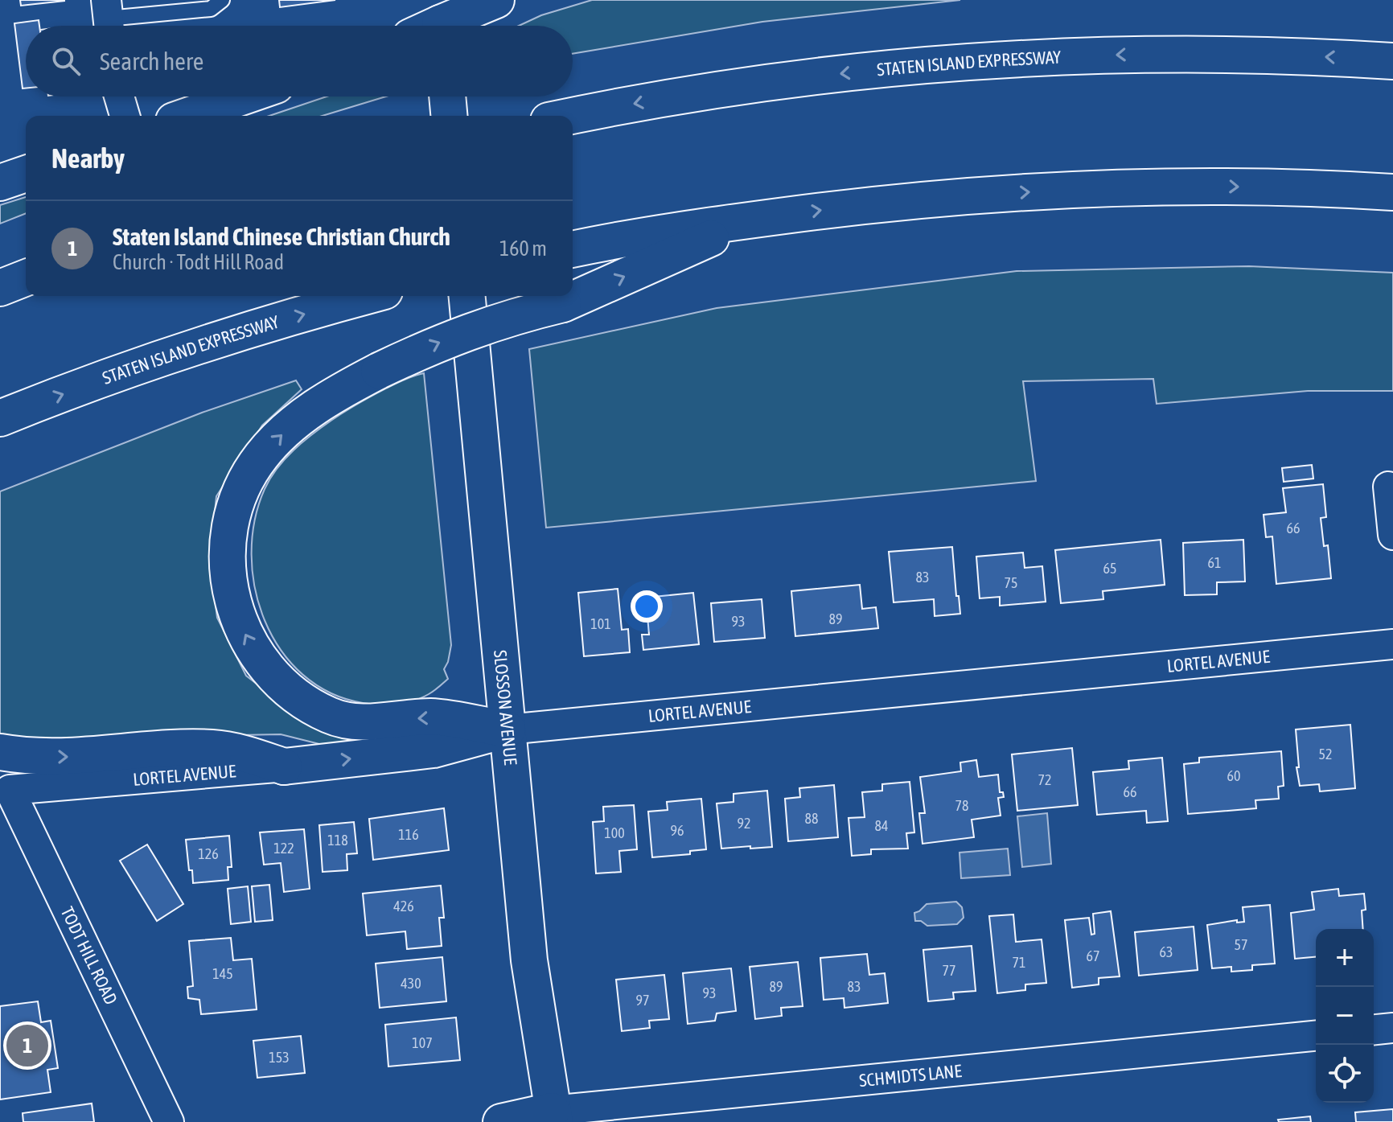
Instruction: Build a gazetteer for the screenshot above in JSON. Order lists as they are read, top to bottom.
{
  "streets": {
    "main road": [
      "STATEN ISLAND EXPRESSWAY",
      "LORTEL AVENUE",
      "SLOSSON AVENUE",
      "SCHMIDTS LANE"
    ],
    "street": ["TODT HILL ROAD"]
  },
  "crossings": [
    ["LORTEL AVENUE", "SLOSSON AVENUE"],
    ["LORTEL AVENUE", "TODT HILL ROAD"],
    ["SLOSSON AVENUE", "SCHMIDTS LANE"]
  ],
  "house_numbers": [
    "66",
    "61",
    "65",
    "83",
    "75",
    "89",
    "93",
    "101",
    "52",
    "60",
    "72",
    "66",
    "78",
    "88",
    "92",
    "84",
    "96",
    "100",
    "116",
    "118",
    "122",
    "126",
    "426",
    "57",
    "63",
    "67",
    "71",
    "77",
    "145",
    "430",
    "89",
    "83",
    "93",
    "97",
    "107",
    "153"
  ],
  "page": {
    "search": "Search here",
    "heading": "Nearby",
    "list": [
      {
        "mark": "1",
        "name": "Staten Island Chinese Christian Church",
        "note": "Church · Todt Hill Road",
        "value": "160 m"
      }
    ],
    "map_buttons": ["+", "−"],
    "pins": "1"
  }
}
